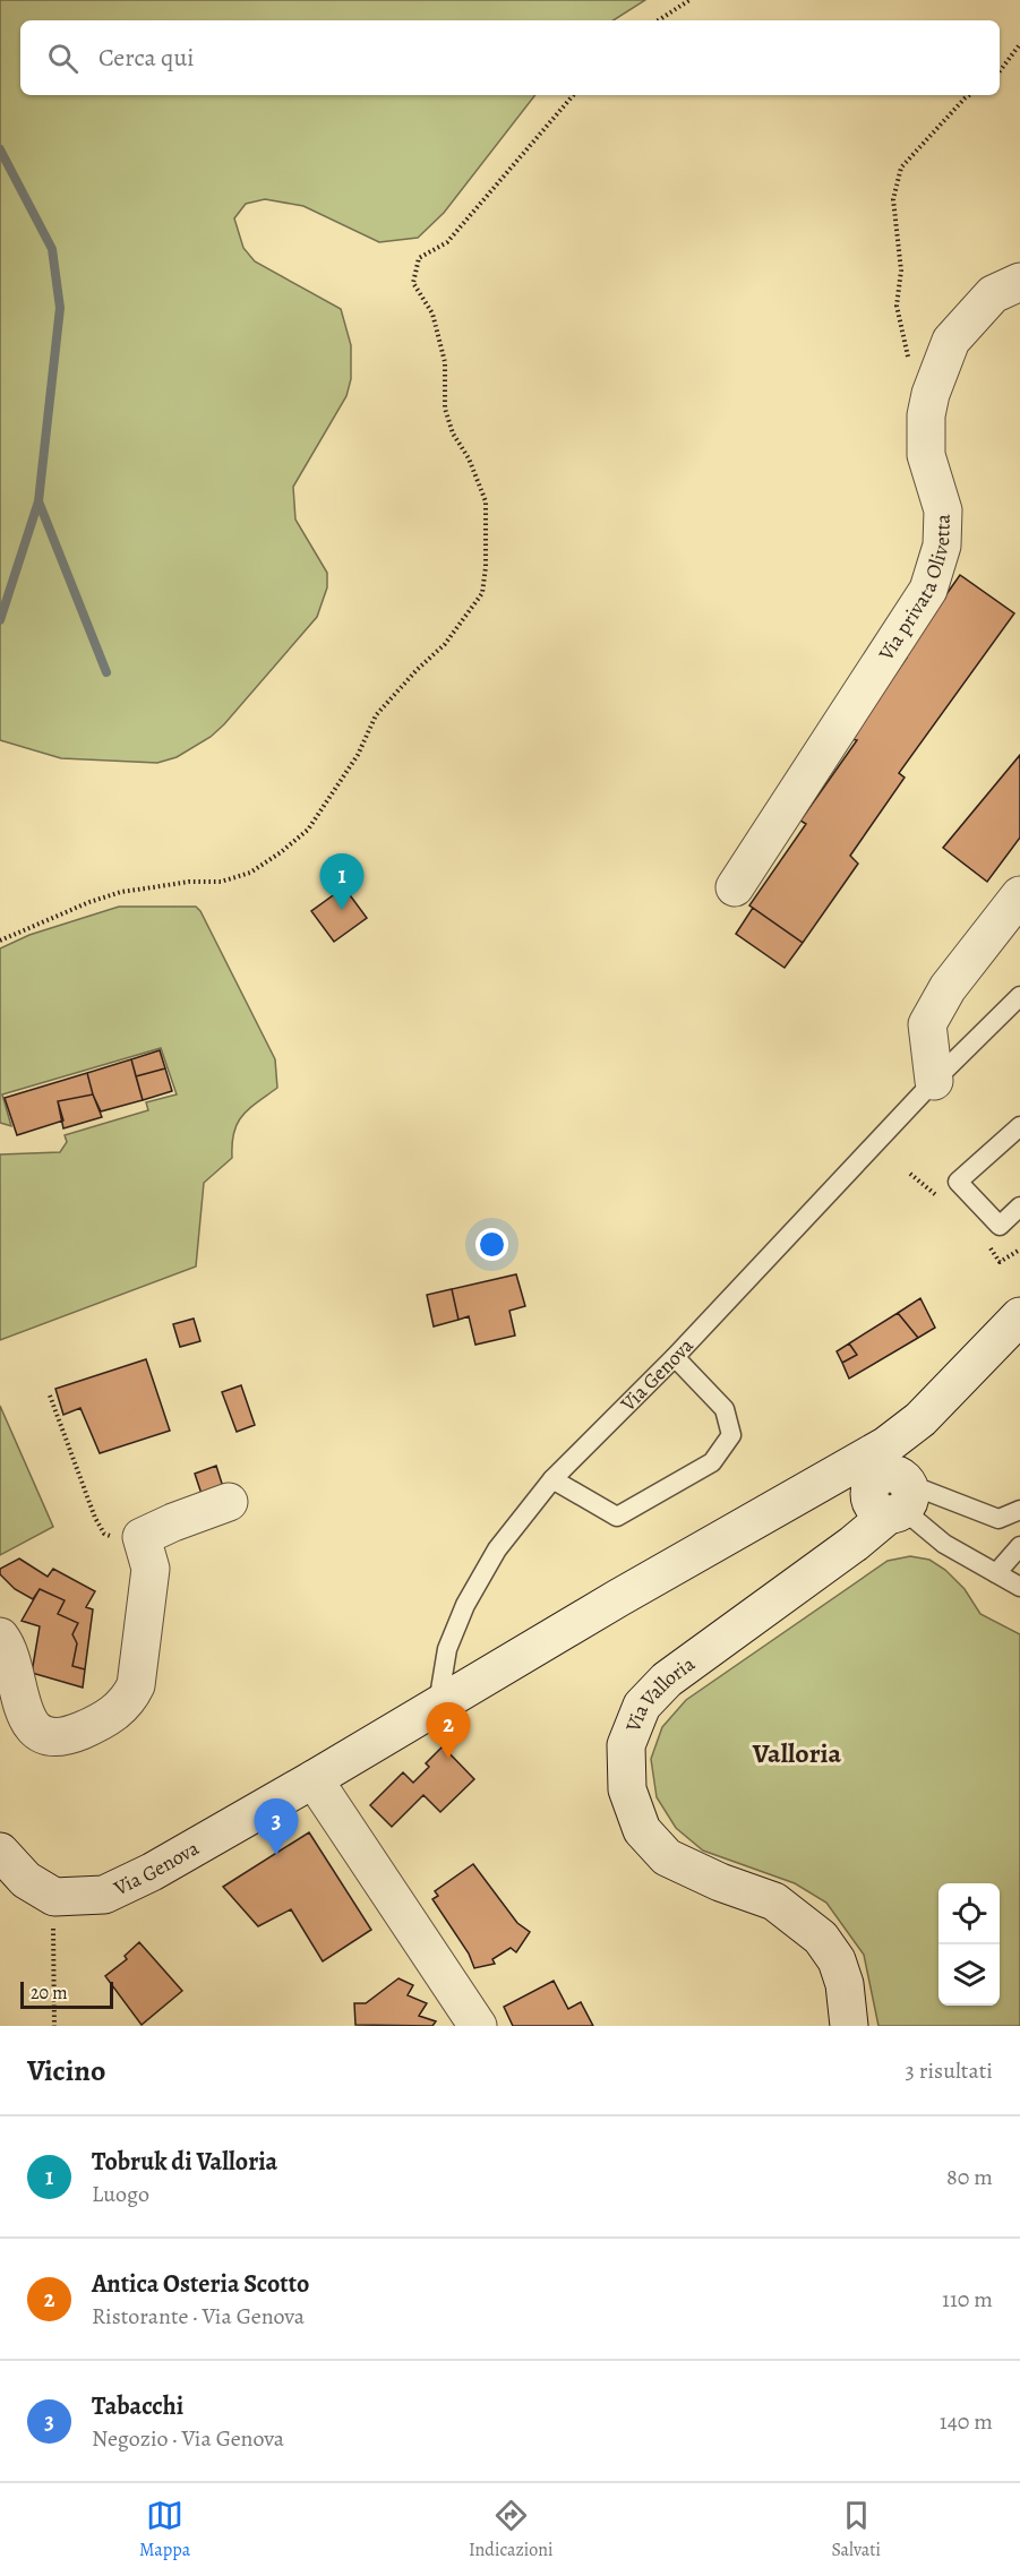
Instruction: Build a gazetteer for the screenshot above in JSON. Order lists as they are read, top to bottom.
{
  "streets": {
    "street": ["Via privata Olivetta", "Via Genova", "Via Valloria"]
  },
  "crossings": [
    ["Via Genova", "Via Valloria"]
  ],
  "districts": ["Valloria"],
  "scale_bar": "20 m",
  "page": {
    "search": "Cerca qui",
    "pins": ["1", "2", "3"],
    "scale": "20 m",
    "heading": ["Vicino", "3 risultati"],
    "list": [
      {
        "mark": "1",
        "name": "Tobruk di Valloria",
        "note": "Luogo",
        "value": "80 m"
      },
      {
        "mark": "2",
        "name": "Antica Osteria Scotto",
        "note": "Ristorante · Via Genova",
        "value": "110 m"
      },
      {
        "mark": "3",
        "name": "Tabacchi",
        "note": "Negozio · Via Genova",
        "value": "140 m"
      }
    ],
    "nav": ["Mappa", "Indicazioni", "Salvati"]
  }
}
